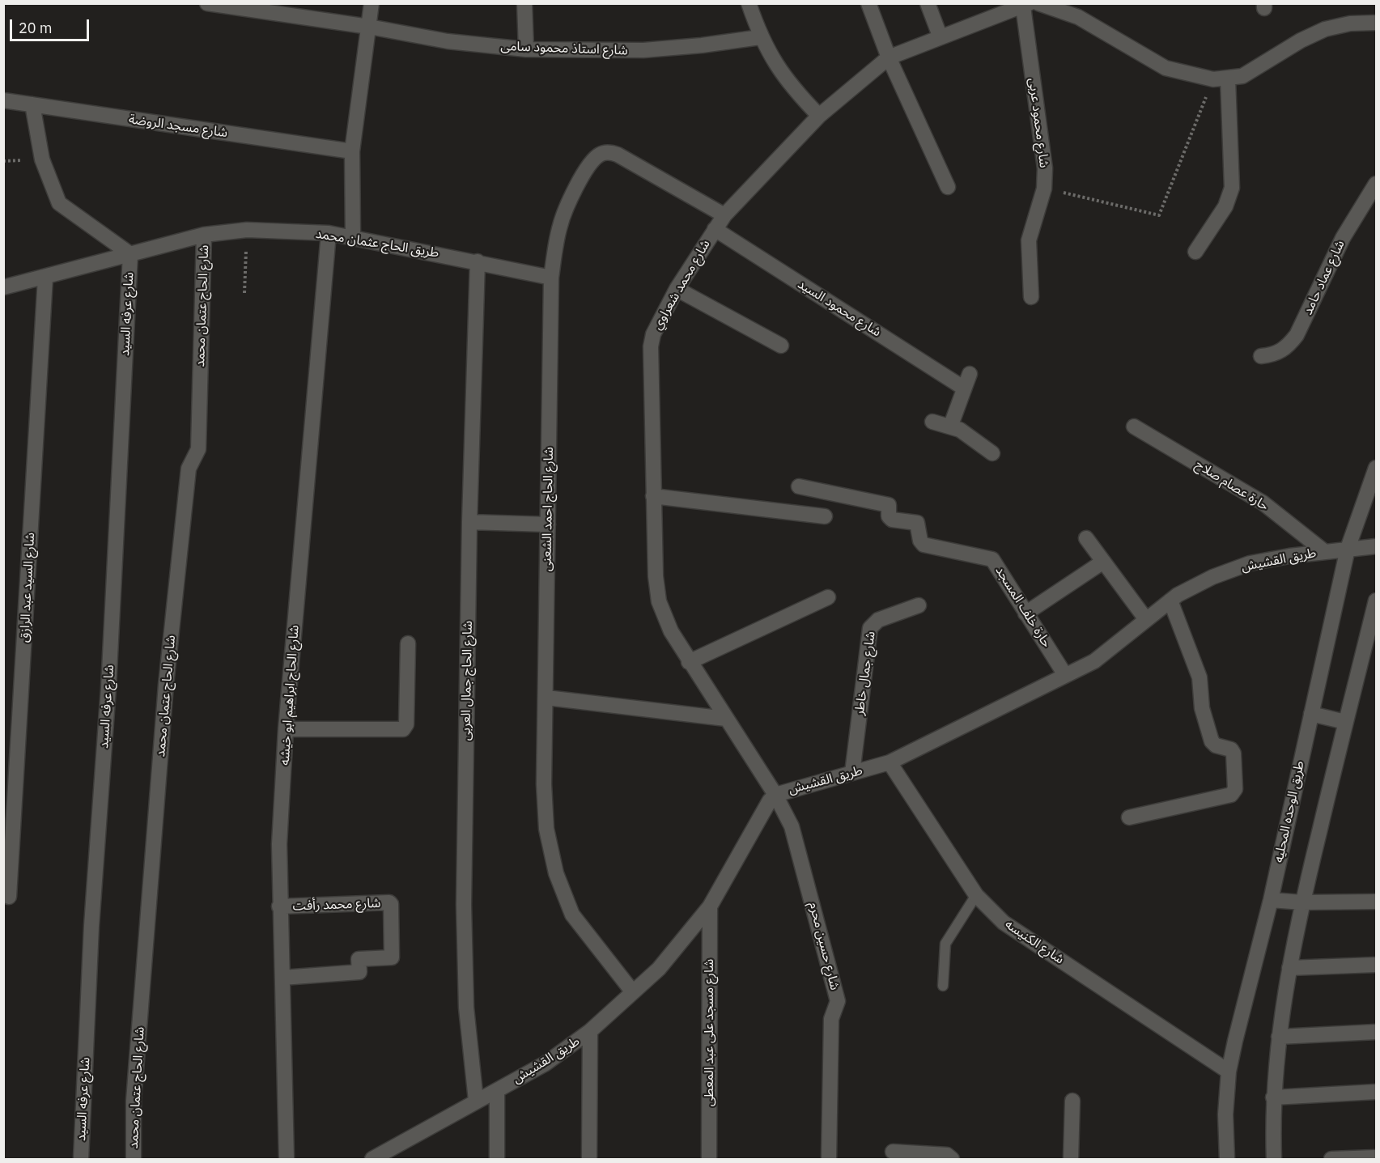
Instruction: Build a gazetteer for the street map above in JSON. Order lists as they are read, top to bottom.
{
  "streets": {
    "street": [
      "شارع استاذ محمود سامى",
      "شارع محمود عربى",
      "شارع مسجد الروضة",
      "طريق الحاج عثمان محمد",
      "شارع عماد حامد",
      "شارع محمد شعراوي",
      "شارع الحاج عتمان محمد",
      "شارع محمود السيد",
      "شارع عرفه السيد",
      "حارة عصام صلاح",
      "شارع الحاج احمد الشعنى",
      "طريق القشيش",
      "شارع السيد عبد الرازق",
      "حارة خلف المسجد",
      "شارع جمال خاطر",
      "شارع الحاج جمال العربى",
      "شارع الحاج ابراهيم ابو خيشه",
      "طريق الوحده المحليه",
      "شارع محمد رأفت",
      "شارع الكنيسه",
      "شارع حسين محرم",
      "شارع مسجد على عبد المعطى"
    ]
  },
  "crossings": [
    ["شارع محمود عربى", "شارع محمد شعراوي"],
    ["طريق الحاج عثمان محمد", "شارع الحاج عتمان محمد"],
    ["طريق الحاج عثمان محمد", "شارع عرفه السيد"],
    ["طريق الحاج عثمان محمد", "شارع الحاج احمد الشعنى"],
    ["طريق الحاج عثمان محمد", "شارع السيد عبد الرازق"],
    ["طريق الحاج عثمان محمد", "شارع الحاج جمال العربى"],
    ["طريق الحاج عثمان محمد", "شارع الحاج ابراهيم ابو خيشه"],
    ["شارع محمد شعراوي", "شارع محمود السيد"],
    ["شارع محمد شعراوي", "شارع الحاج احمد الشعنى"],
    ["شارع محمد شعراوي", "شارع حسين محرم"],
    ["حارة عصام صلاح", "طريق القشيش"],
    ["شارع الحاج احمد الشعنى", "طريق القشيش"],
    ["طريق القشيش", "حارة خلف المسجد"],
    ["طريق القشيش", "شارع جمال خاطر"],
    ["طريق القشيش", "شارع الحاج جمال العربى"],
    ["طريق القشيش", "طريق الوحده المحليه"],
    ["طريق القشيش", "شارع الكنيسه"],
    ["طريق القشيش", "شارع حسين محرم"],
    ["طريق القشيش", "شارع مسجد على عبد المعطى"],
    ["شارع الحاج ابراهيم ابو خيشه", "شارع محمد رأفت"],
    ["طريق الوحده المحليه", "شارع الكنيسه"]
  ],
  "scale_bar": "20 m"
}
